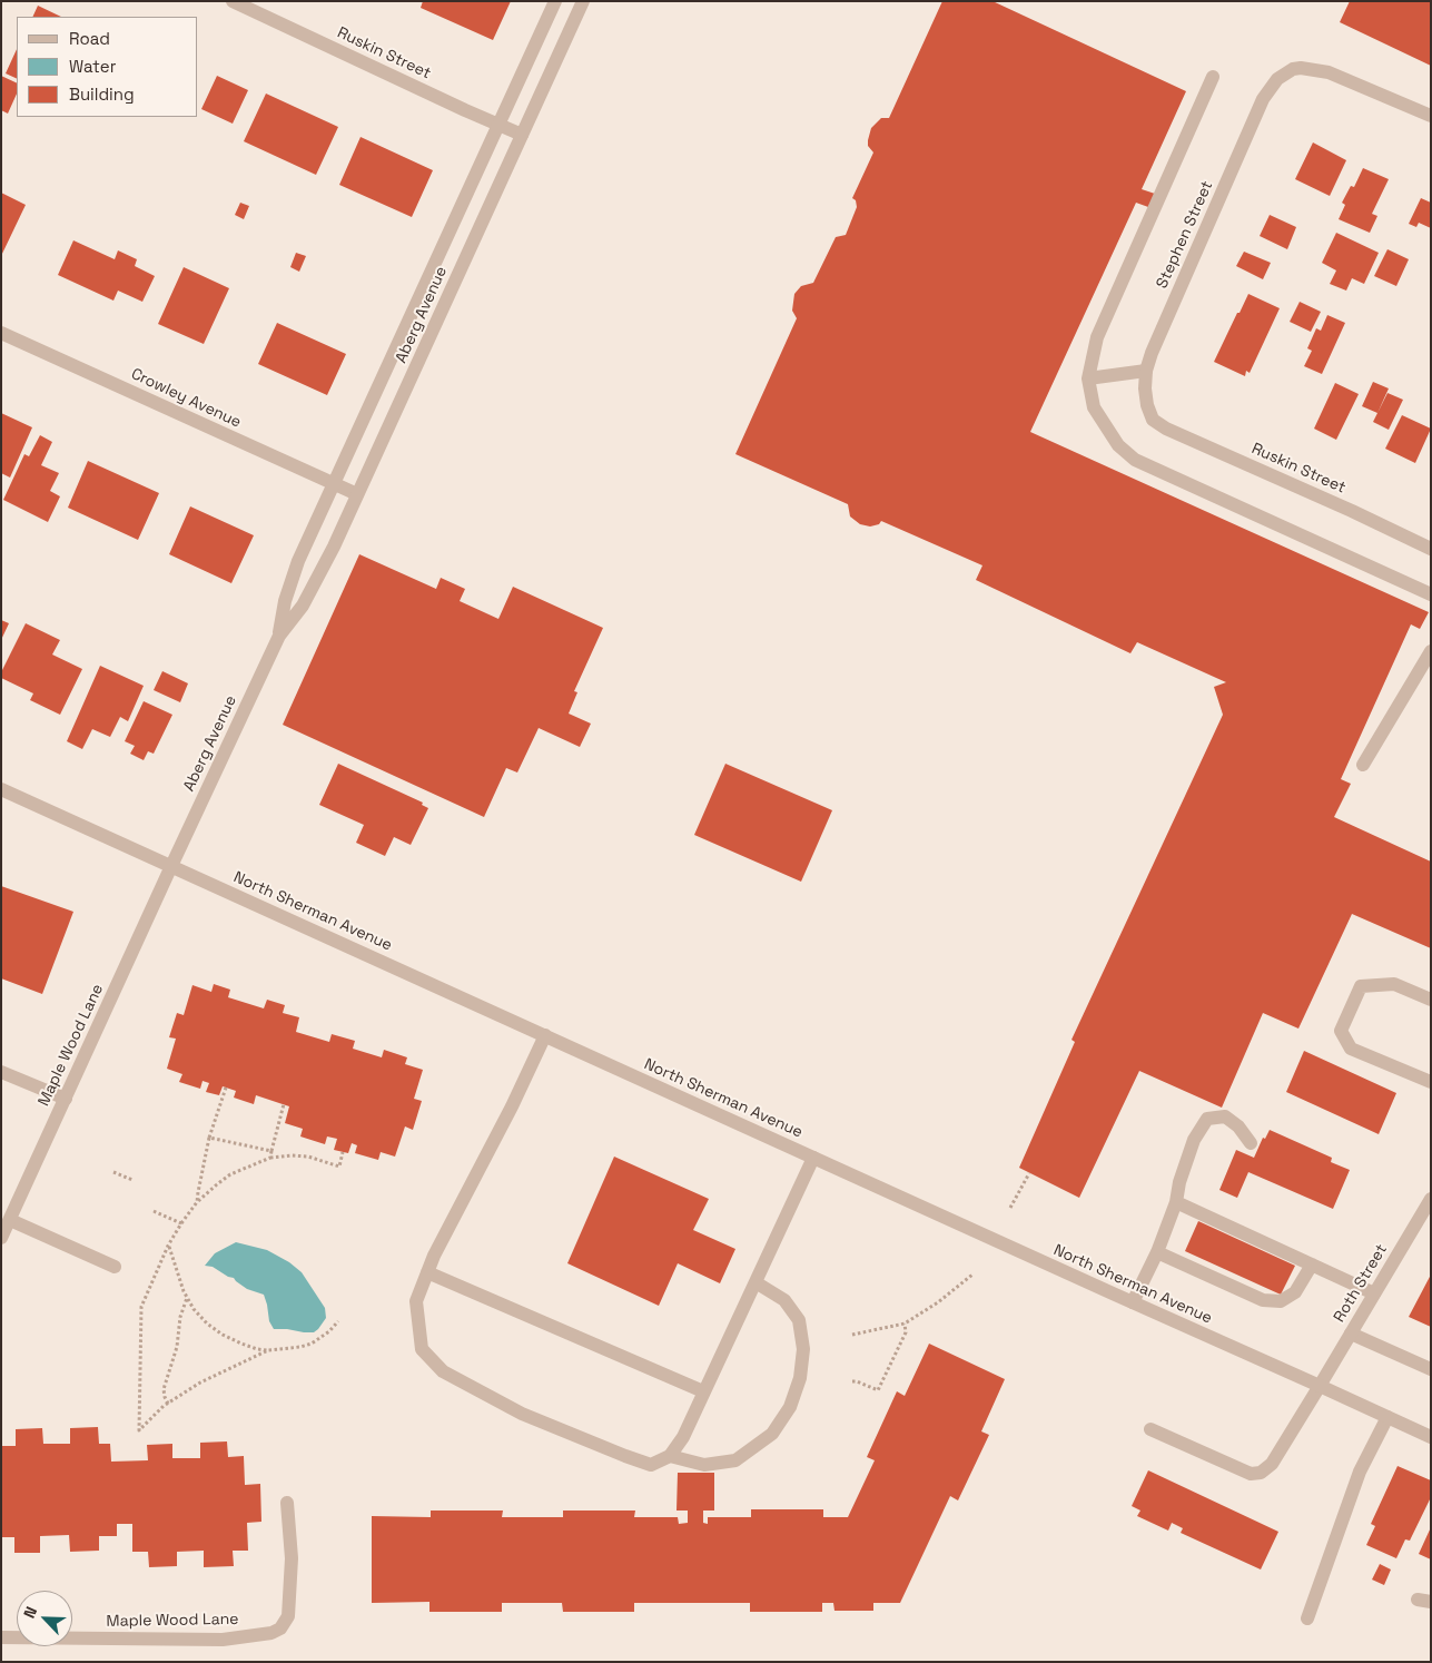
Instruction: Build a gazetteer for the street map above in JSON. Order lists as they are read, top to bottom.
{
  "streets": {
    "street": [
      "Ruskin Street",
      "Stephen Street",
      "Aberg Avenue",
      "Crowley Avenue",
      "North Sherman Avenue",
      "Maple Wood Lane",
      "Roth Street"
    ]
  },
  "crossings": [
    ["Ruskin Street", "Stephen Street"],
    ["Ruskin Street", "Aberg Avenue"],
    ["Aberg Avenue", "Crowley Avenue"],
    ["Aberg Avenue", "North Sherman Avenue"],
    ["Aberg Avenue", "Maple Wood Lane"],
    ["North Sherman Avenue", "Maple Wood Lane"],
    ["North Sherman Avenue", "Roth Street"]
  ],
  "legend": ["Road", "Water", "Building"],
  "north": "top left"
}
